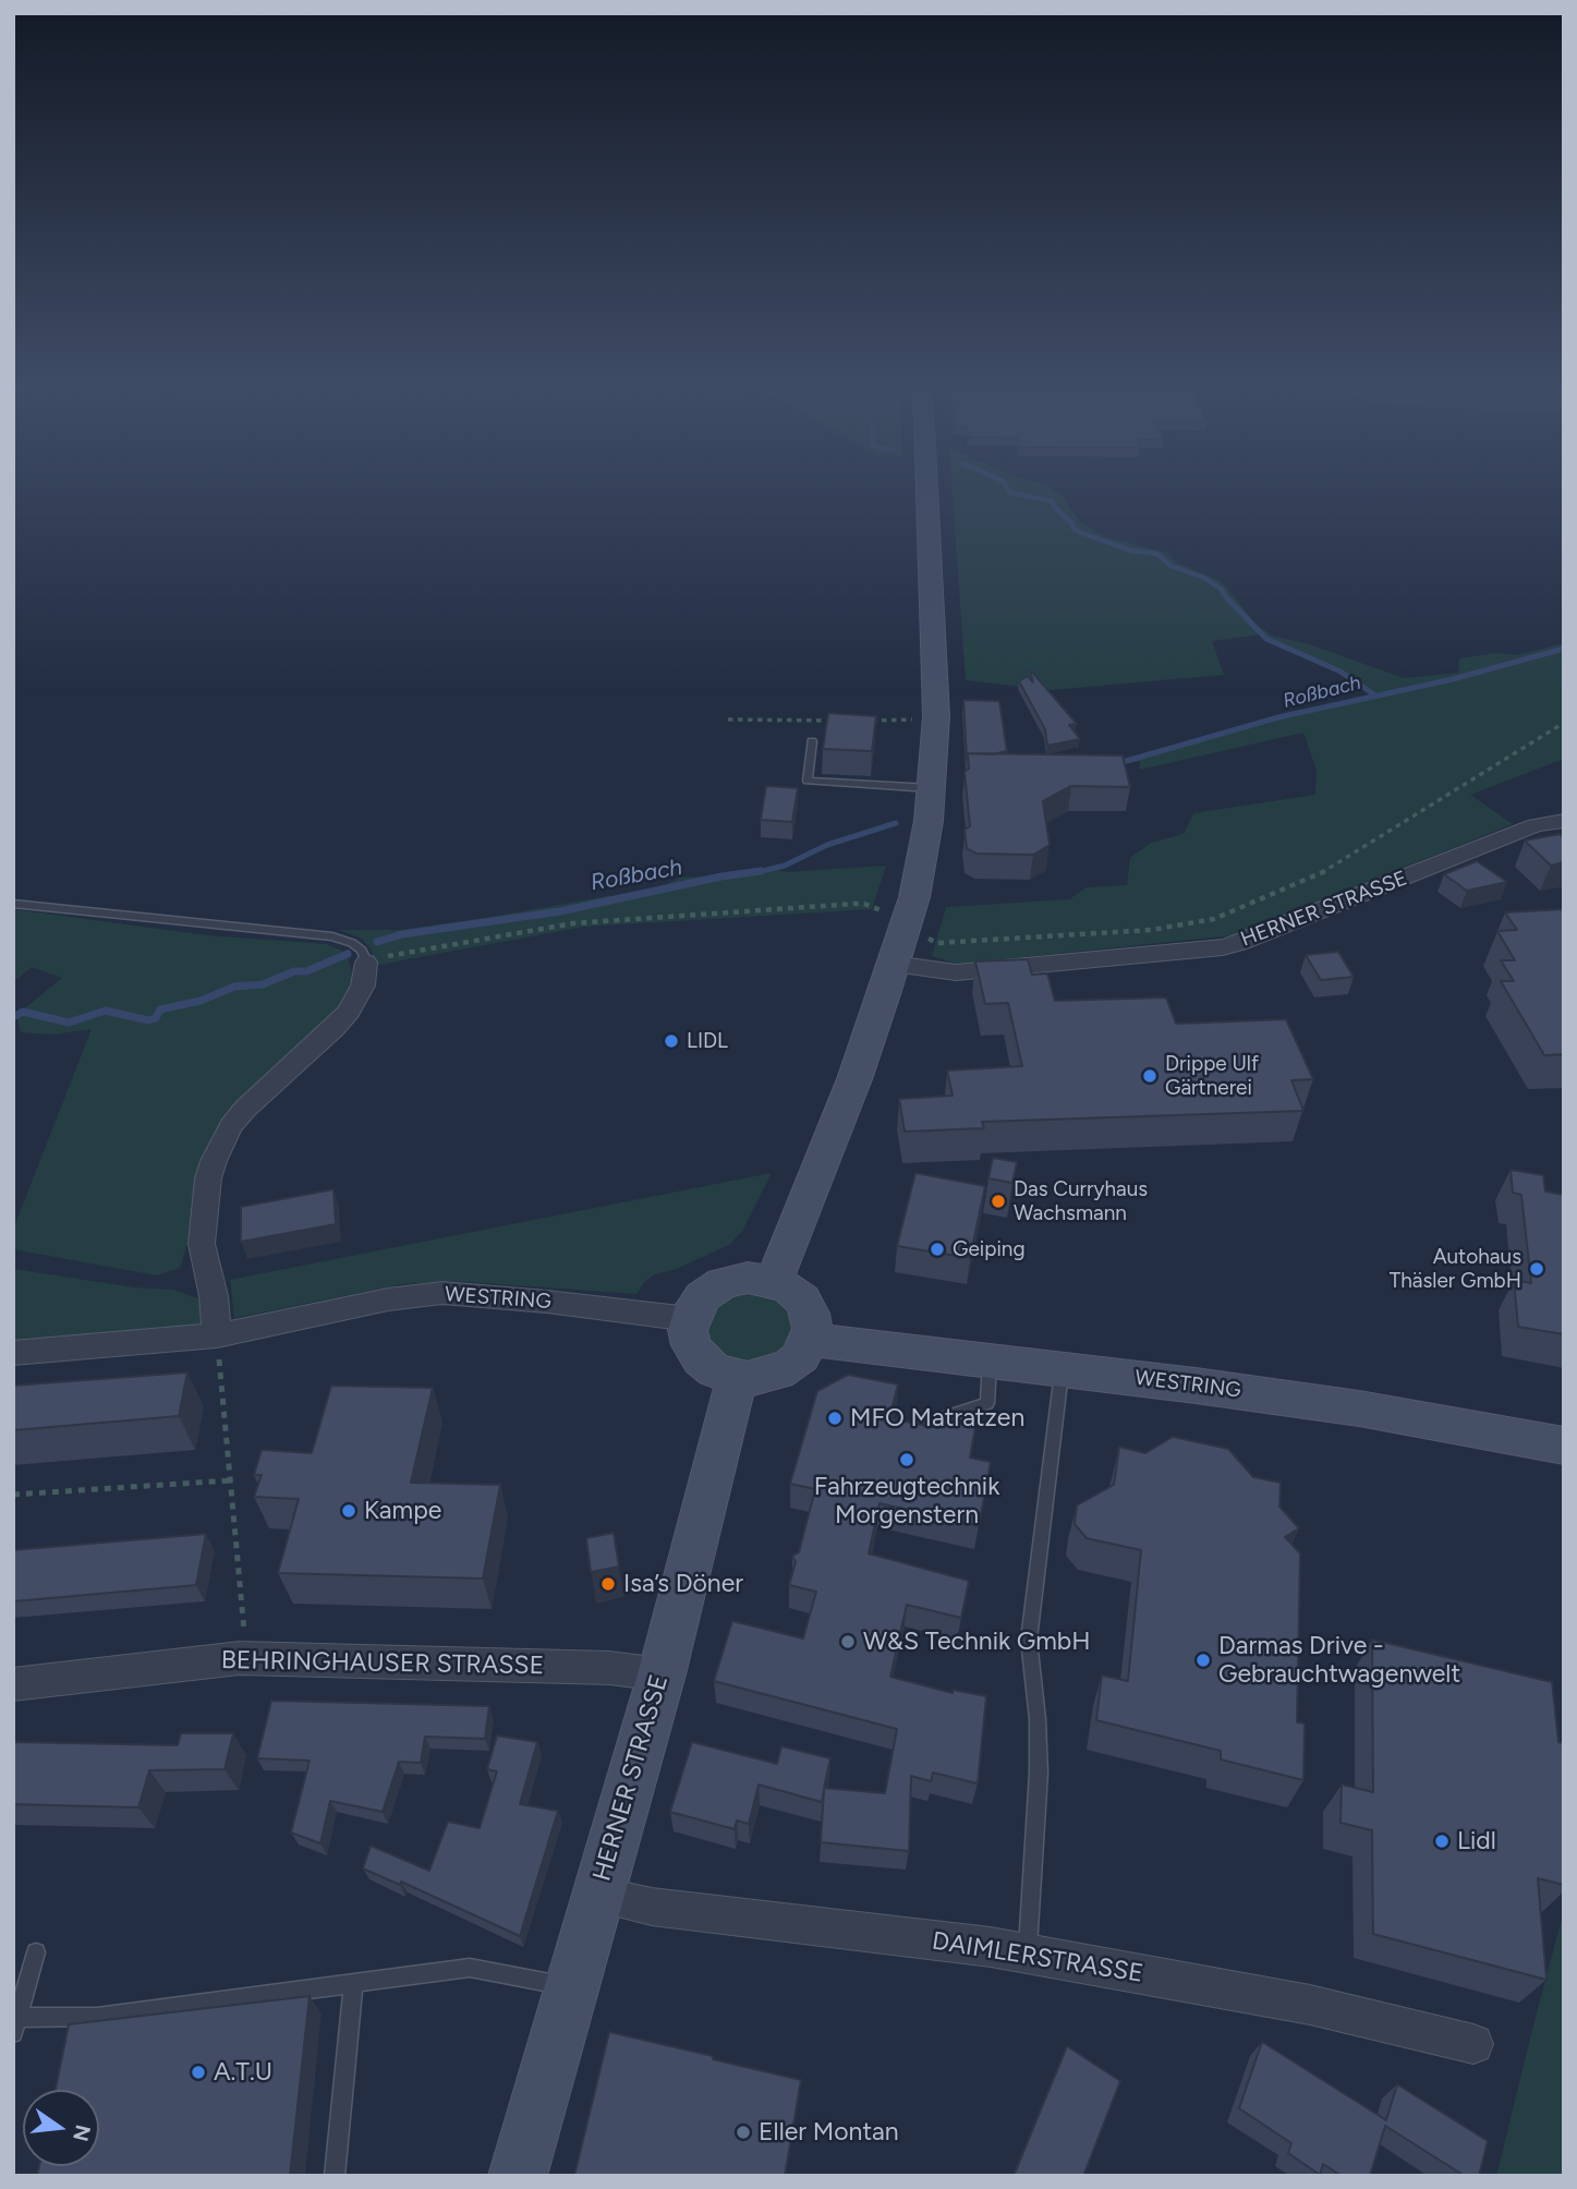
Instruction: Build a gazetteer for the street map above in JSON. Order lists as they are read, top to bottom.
{
  "streets": {
    "main road": ["HERNER STRASSE", "WESTRING"],
    "street": ["BEHRINGHAUSER STRASSE", "DAIMLERSTRASSE"]
  },
  "crossings": [
    ["HERNER STRASSE", "WESTRING"],
    ["HERNER STRASSE", "BEHRINGHAUSER STRASSE"],
    ["HERNER STRASSE", "DAIMLERSTRASSE"]
  ],
  "water": ["Roßbach"],
  "places": [
    "LIDL",
    "Drippe Ulf Gärtnerei",
    "Das Curryhaus Wachsmann",
    "Geiping",
    "Autohaus Thäsler GmbH",
    "MFO Matratzen",
    "Fahrzeugtechnik Morgenstern",
    "Kampe",
    "Isa’s Döner",
    "W&S Technik GmbH",
    "Darmas Drive - Gebrauchtwagenwelt",
    "Lidl",
    "A.T.U",
    "Eller Montan"
  ],
  "north": "right"
}
